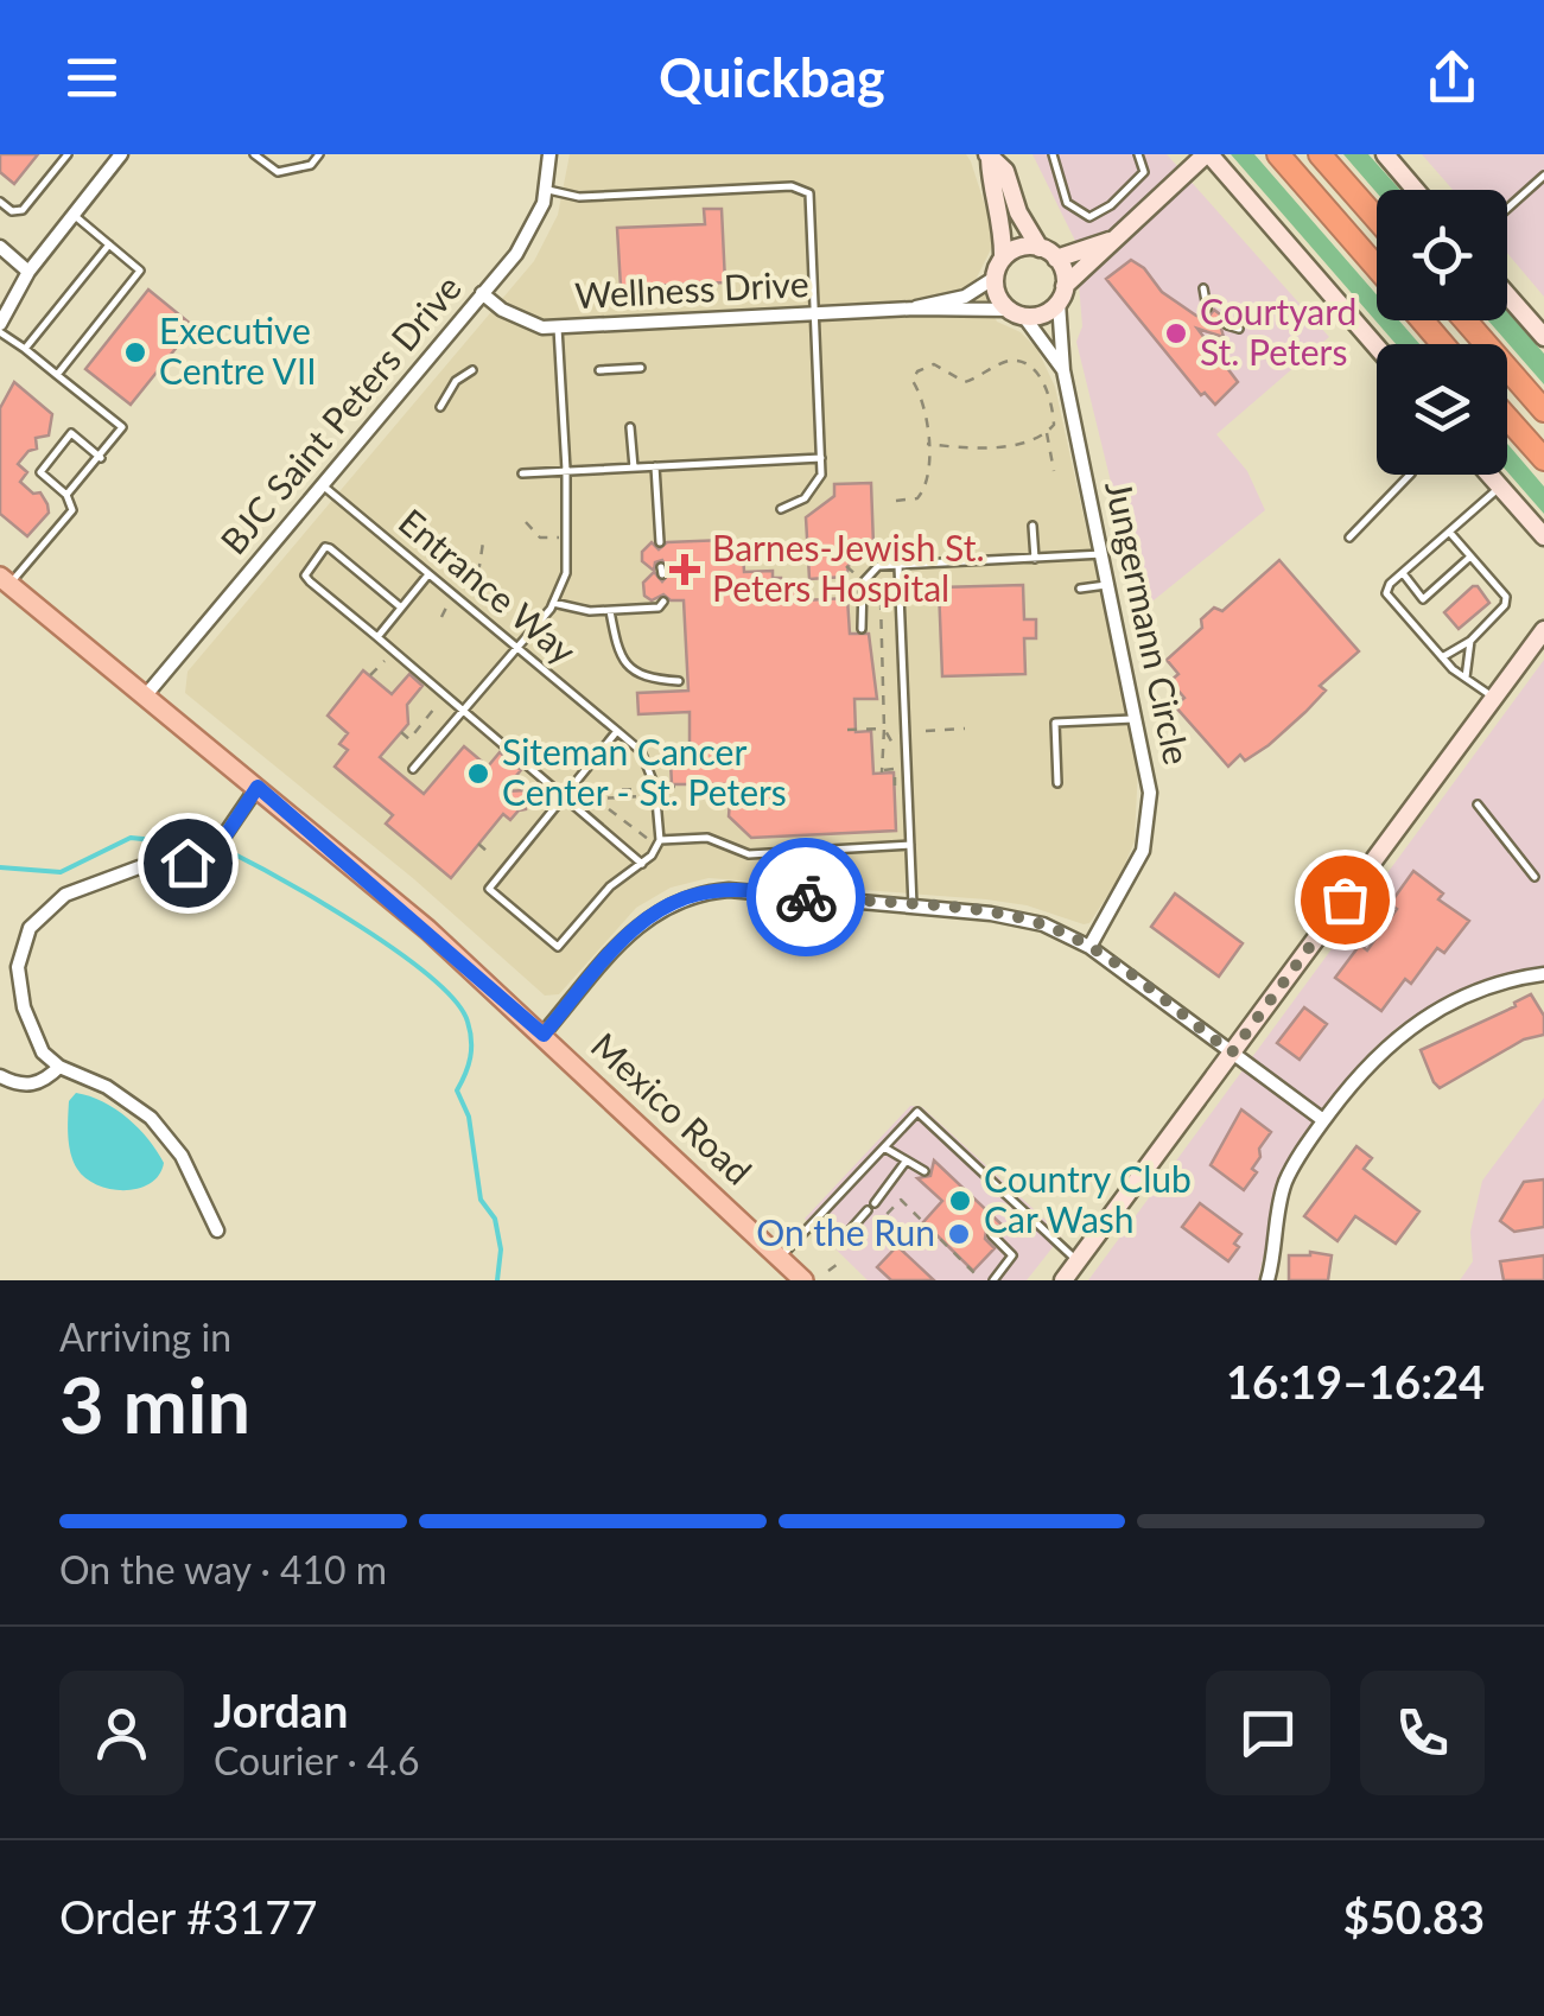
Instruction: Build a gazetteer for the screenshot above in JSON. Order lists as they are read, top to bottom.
{
  "streets": {
    "main road": ["Mexico Road"],
    "street": ["Wellness Drive", "BJC Saint Peters Drive", "Jungermann Circle"],
    "lane": ["Entrance Way"]
  },
  "crossings": [
    ["Wellness Drive", "BJC Saint Peters Drive"],
    ["Wellness Drive", "Jungermann Circle"],
    ["BJC Saint Peters Drive", "Entrance Way"],
    ["BJC Saint Peters Drive", "Mexico Road"]
  ],
  "places": {
    "other": [
      "Courtyard St. Peters",
      "Executive Centre VII",
      "Siteman Cancer Center - St. Peters",
      "Country Club Car Wash",
      "On the Run"
    ],
    "health": ["Barnes-Jewish St. Peters Hospital"]
  },
  "page": {
    "header": "Quickbag",
    "heading": ["3 min", "Arriving in", "16:19–16:24"],
    "panel": [
      "Jordan",
      "Courier · 4.6",
      "Order #3177",
      "$50.83"
    ],
    "bar": "On the way · 410 m"
  }
}
